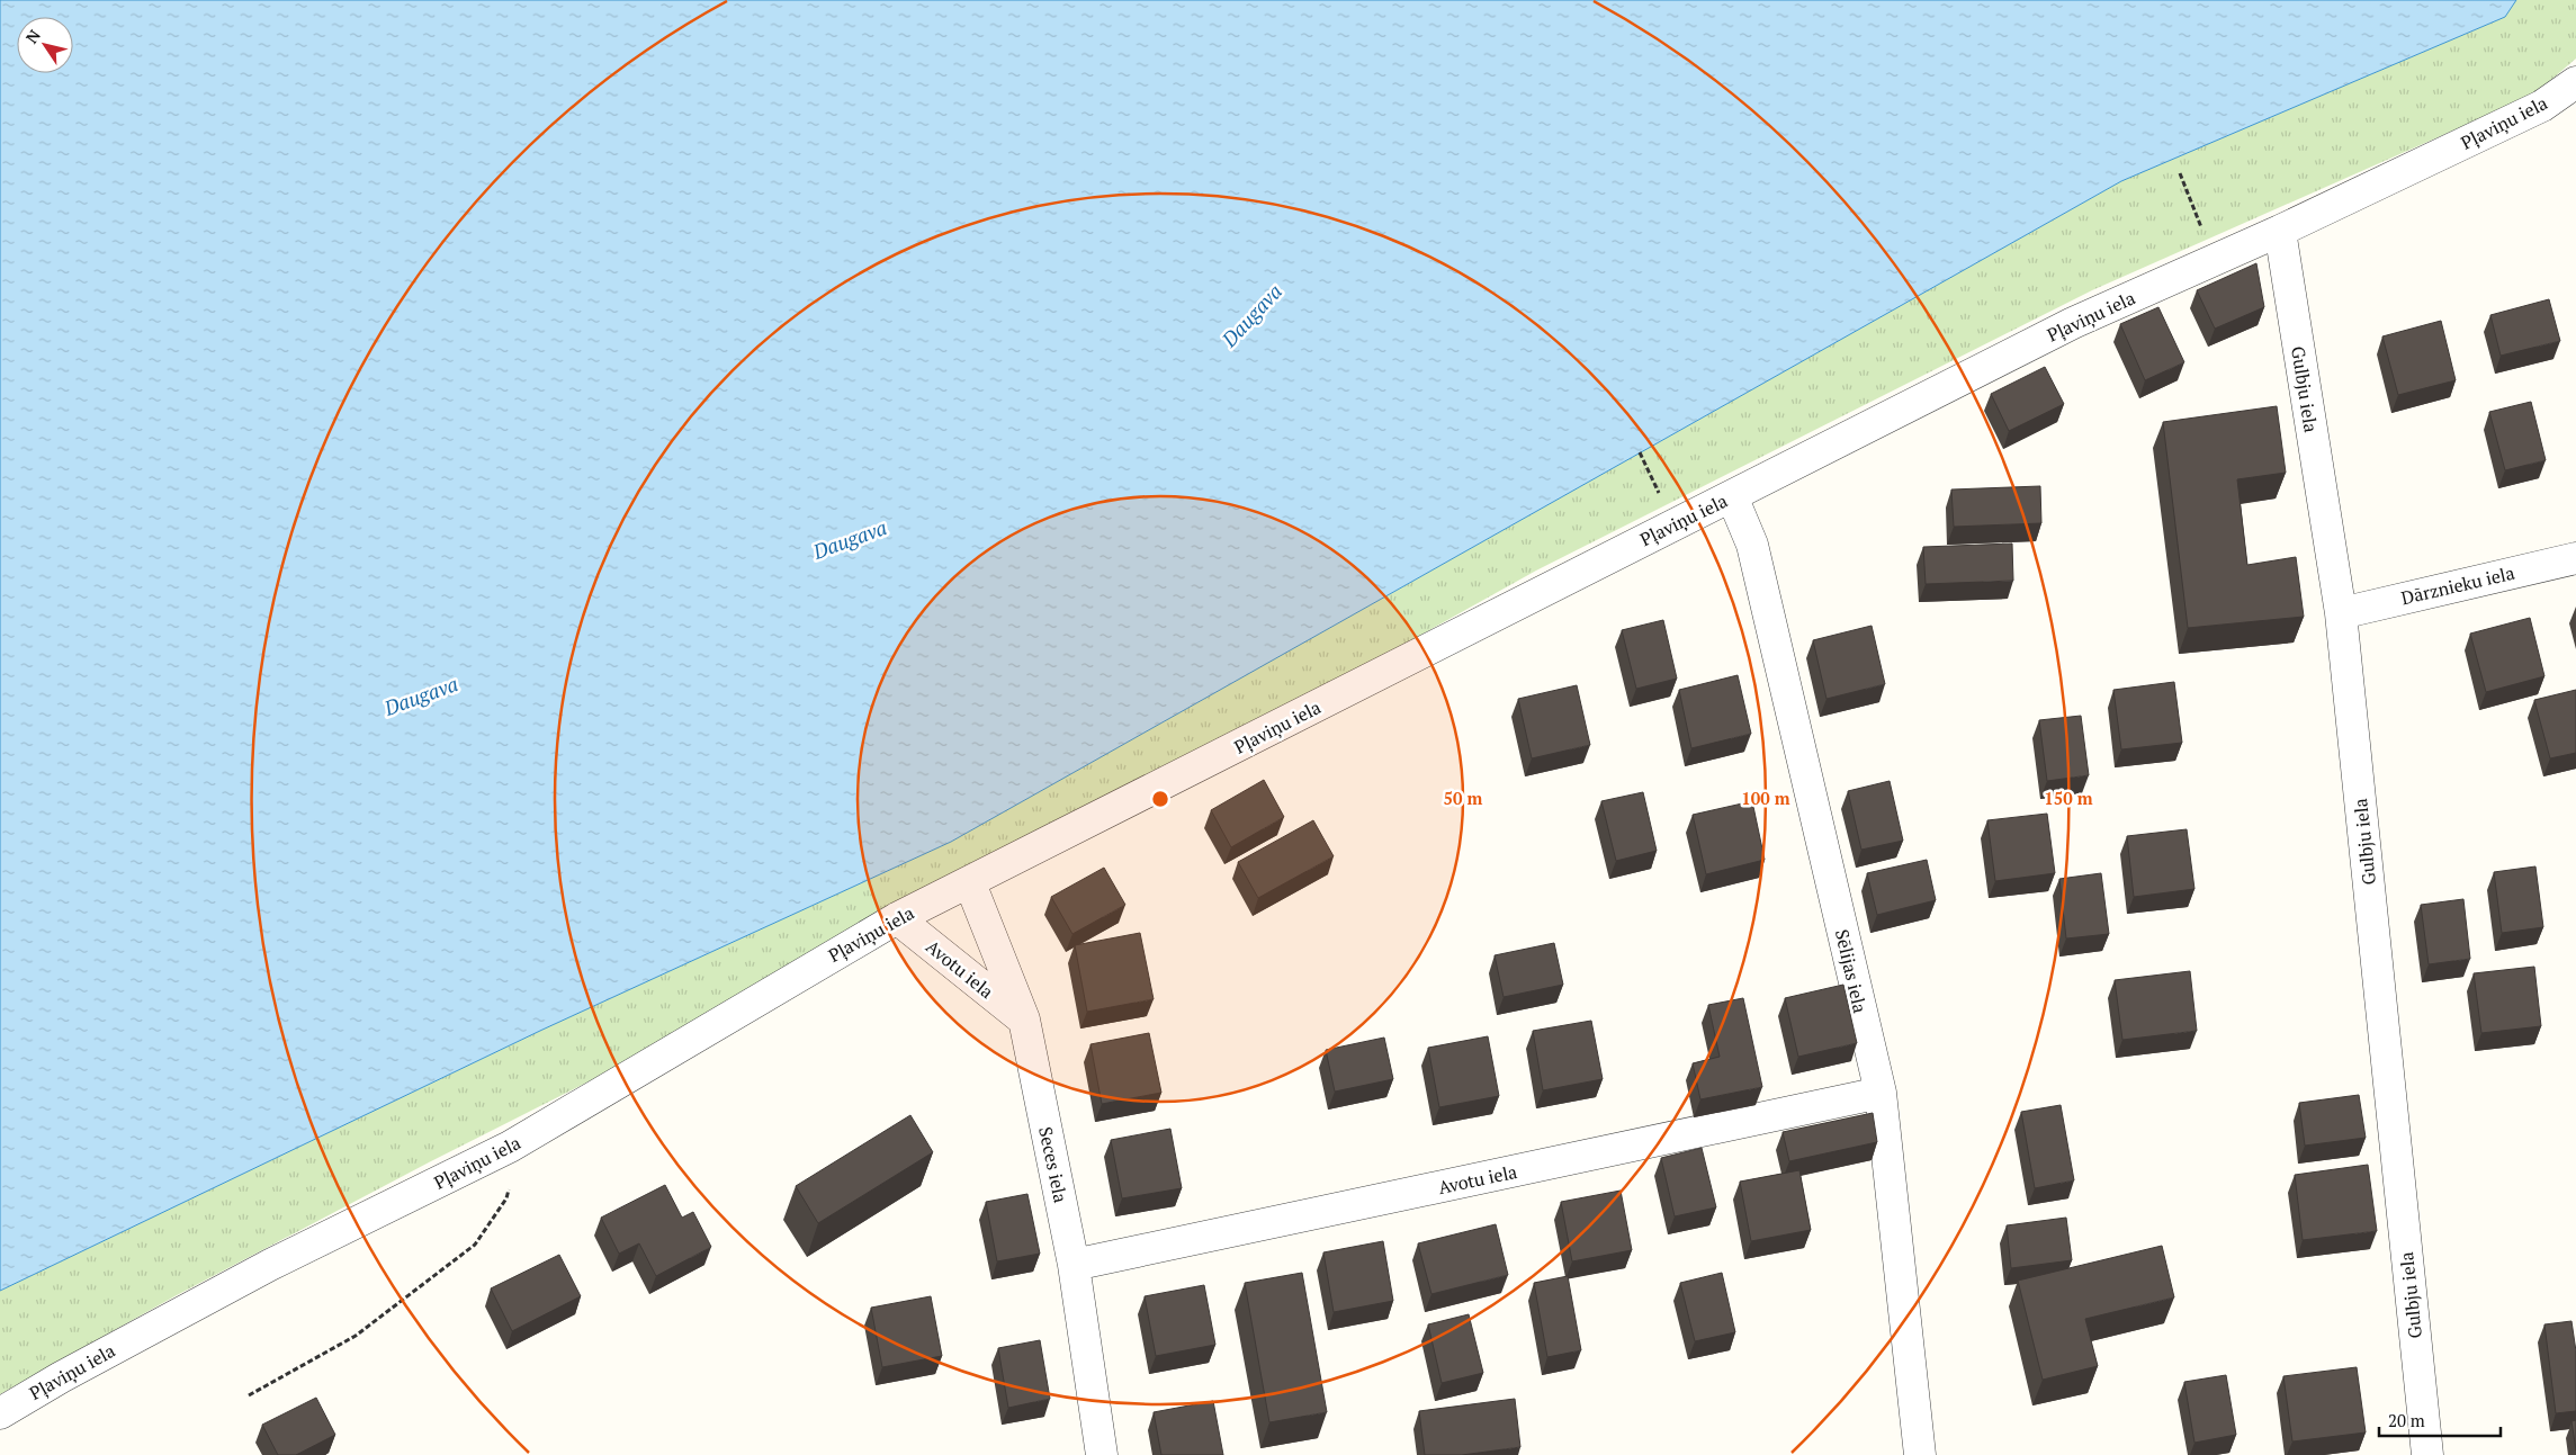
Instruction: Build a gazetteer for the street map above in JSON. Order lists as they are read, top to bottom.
{
  "streets": {
    "street": [
      "Pļaviņu iela",
      "Gulbju iela",
      "Dārznieku iela",
      "Avotu iela",
      "Sēlijas iela",
      "Seces iela"
    ]
  },
  "crossings": [
    ["Pļaviņu iela", "Gulbju iela"],
    ["Pļaviņu iela", "Avotu iela"],
    ["Pļaviņu iela", "Sēlijas iela"],
    ["Pļaviņu iela", "Seces iela"],
    ["Gulbju iela", "Dārznieku iela"],
    ["Avotu iela", "Sēlijas iela"],
    ["Avotu iela", "Seces iela"]
  ],
  "water": ["Daugava"],
  "scale_bar": "20 m",
  "north": "top left",
  "rings": ["50 m", "100 m", "150 m"]
}
